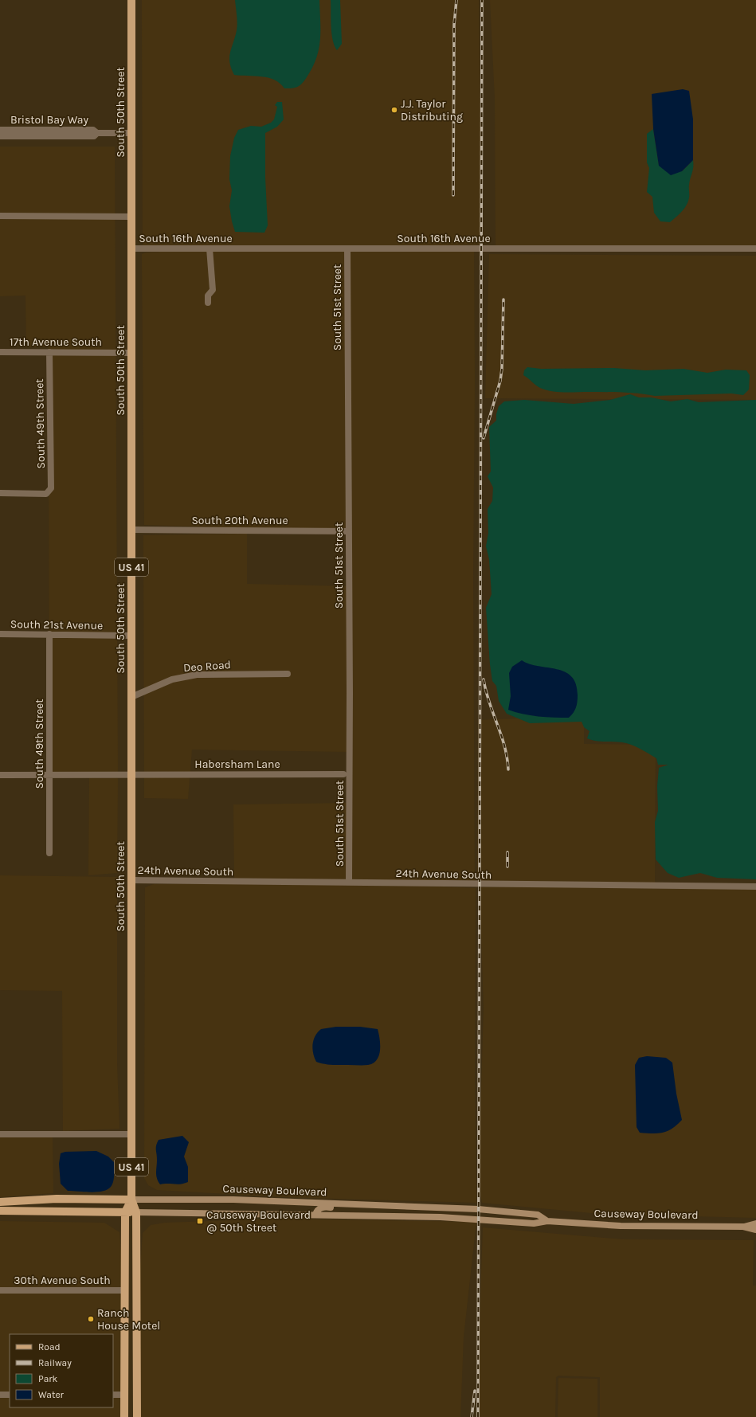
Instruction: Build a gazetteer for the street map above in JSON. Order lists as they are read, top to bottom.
{
  "streets": {
    "main road": ["South 50th Street", "US 41", "Causeway Boulevard"],
    "street": [
      "Bristol Bay Way",
      "South 16th Avenue",
      "South 51st Street",
      "17th Avenue South",
      "South 49th Street",
      "South 20th Avenue",
      "South 21st Avenue",
      "Deo Road",
      "Habersham Lane",
      "24th Avenue South",
      "30th Avenue South"
    ]
  },
  "crossings": [
    ["South 50th Street", "Bristol Bay Way"],
    ["South 50th Street", "South 16th Avenue"],
    ["South 50th Street", "17th Avenue South"],
    ["South 50th Street", "South 20th Avenue"],
    ["South 50th Street", "South 21st Avenue"],
    ["South 50th Street", "Deo Road"],
    ["South 50th Street", "Habersham Lane"],
    ["South 50th Street", "24th Avenue South"],
    ["South 50th Street", "Causeway Boulevard"],
    ["South 50th Street", "30th Avenue South"],
    ["South 16th Avenue", "South 51st Street"],
    ["South 51st Street", "South 20th Avenue"],
    ["South 51st Street", "24th Avenue South"],
    ["17th Avenue South", "South 49th Street"],
    ["South 49th Street", "South 21st Avenue"],
    ["South 49th Street", "Habersham Lane"]
  ],
  "places": {
    "other": ["J.J. Taylor Distributing", "Ranch House Motel"],
    "transit": ["Causeway Boulevard @ 50th Street"]
  },
  "legend": [
    "Road",
    "Railway",
    "Park",
    "Water"
  ]
}
